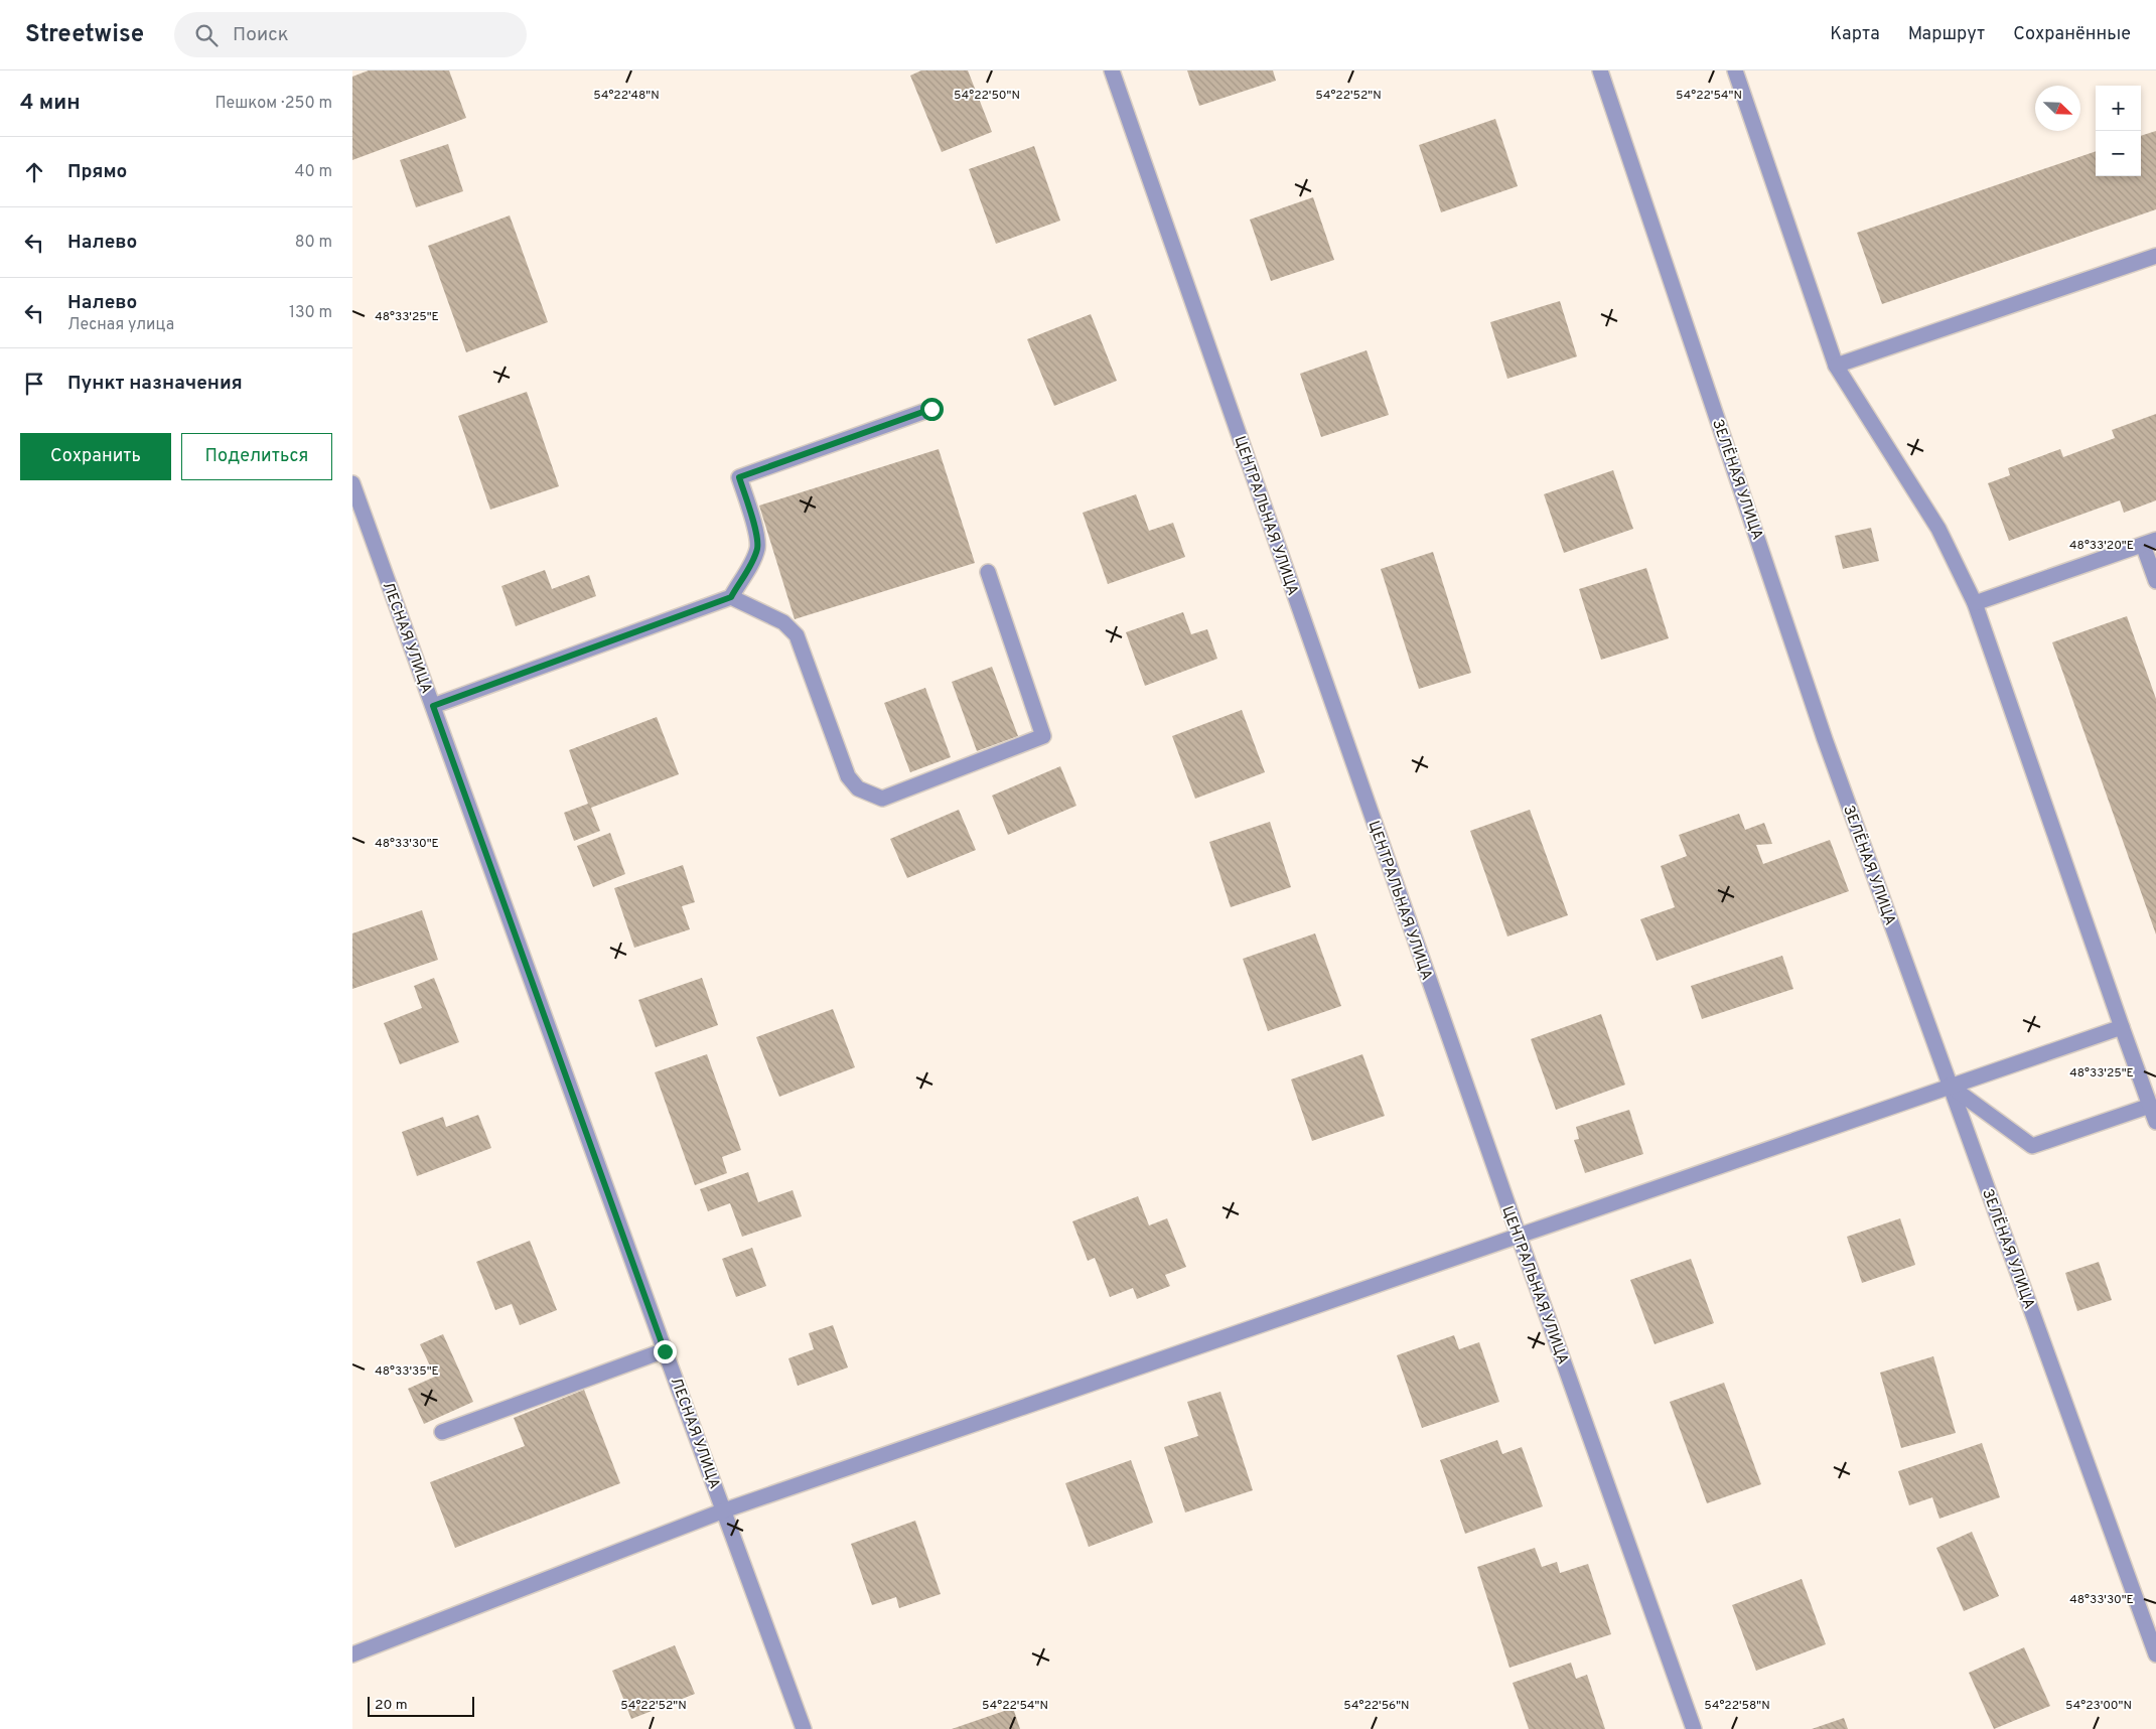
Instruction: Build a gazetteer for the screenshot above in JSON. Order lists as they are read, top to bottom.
{
  "streets": {
    "street": ["ЗЕЛЁНАЯ УЛИЦА", "ЦЕНТРАЛЬНАЯ УЛИЦА", "ЛЕСНАЯ УЛИЦА"]
  },
  "scale_bar": "20 m",
  "north": "bottom right",
  "page": {
    "header": "Streetwise",
    "search": "Поиск",
    "nav": ["Карта", "Маршрут", "Сохранённые"],
    "heading": ["4 мин", "Пешком · 250 m"],
    "map_buttons": ["+", "−"],
    "list": [
      ["Прямо", "40 m"],
      ["Налево", "80 m"],
      ["Налево", "Лесная улица", "130 m"],
      "Пункт назначения"
    ],
    "buttons": ["Сохранить", "Поделиться"],
    "scale": "20 m"
  },
  "coordinates": [
    "54°22'48\"N",
    "54°22'50\"N",
    "54°22'52\"N",
    "54°22'54\"N",
    "48°33'25\"E",
    "48°33'20\"E",
    "48°33'30\"E",
    "48°33'35\"E",
    "54°22'56\"N",
    "54°22'58\"N",
    "54°23'00\"N"
  ]
}
